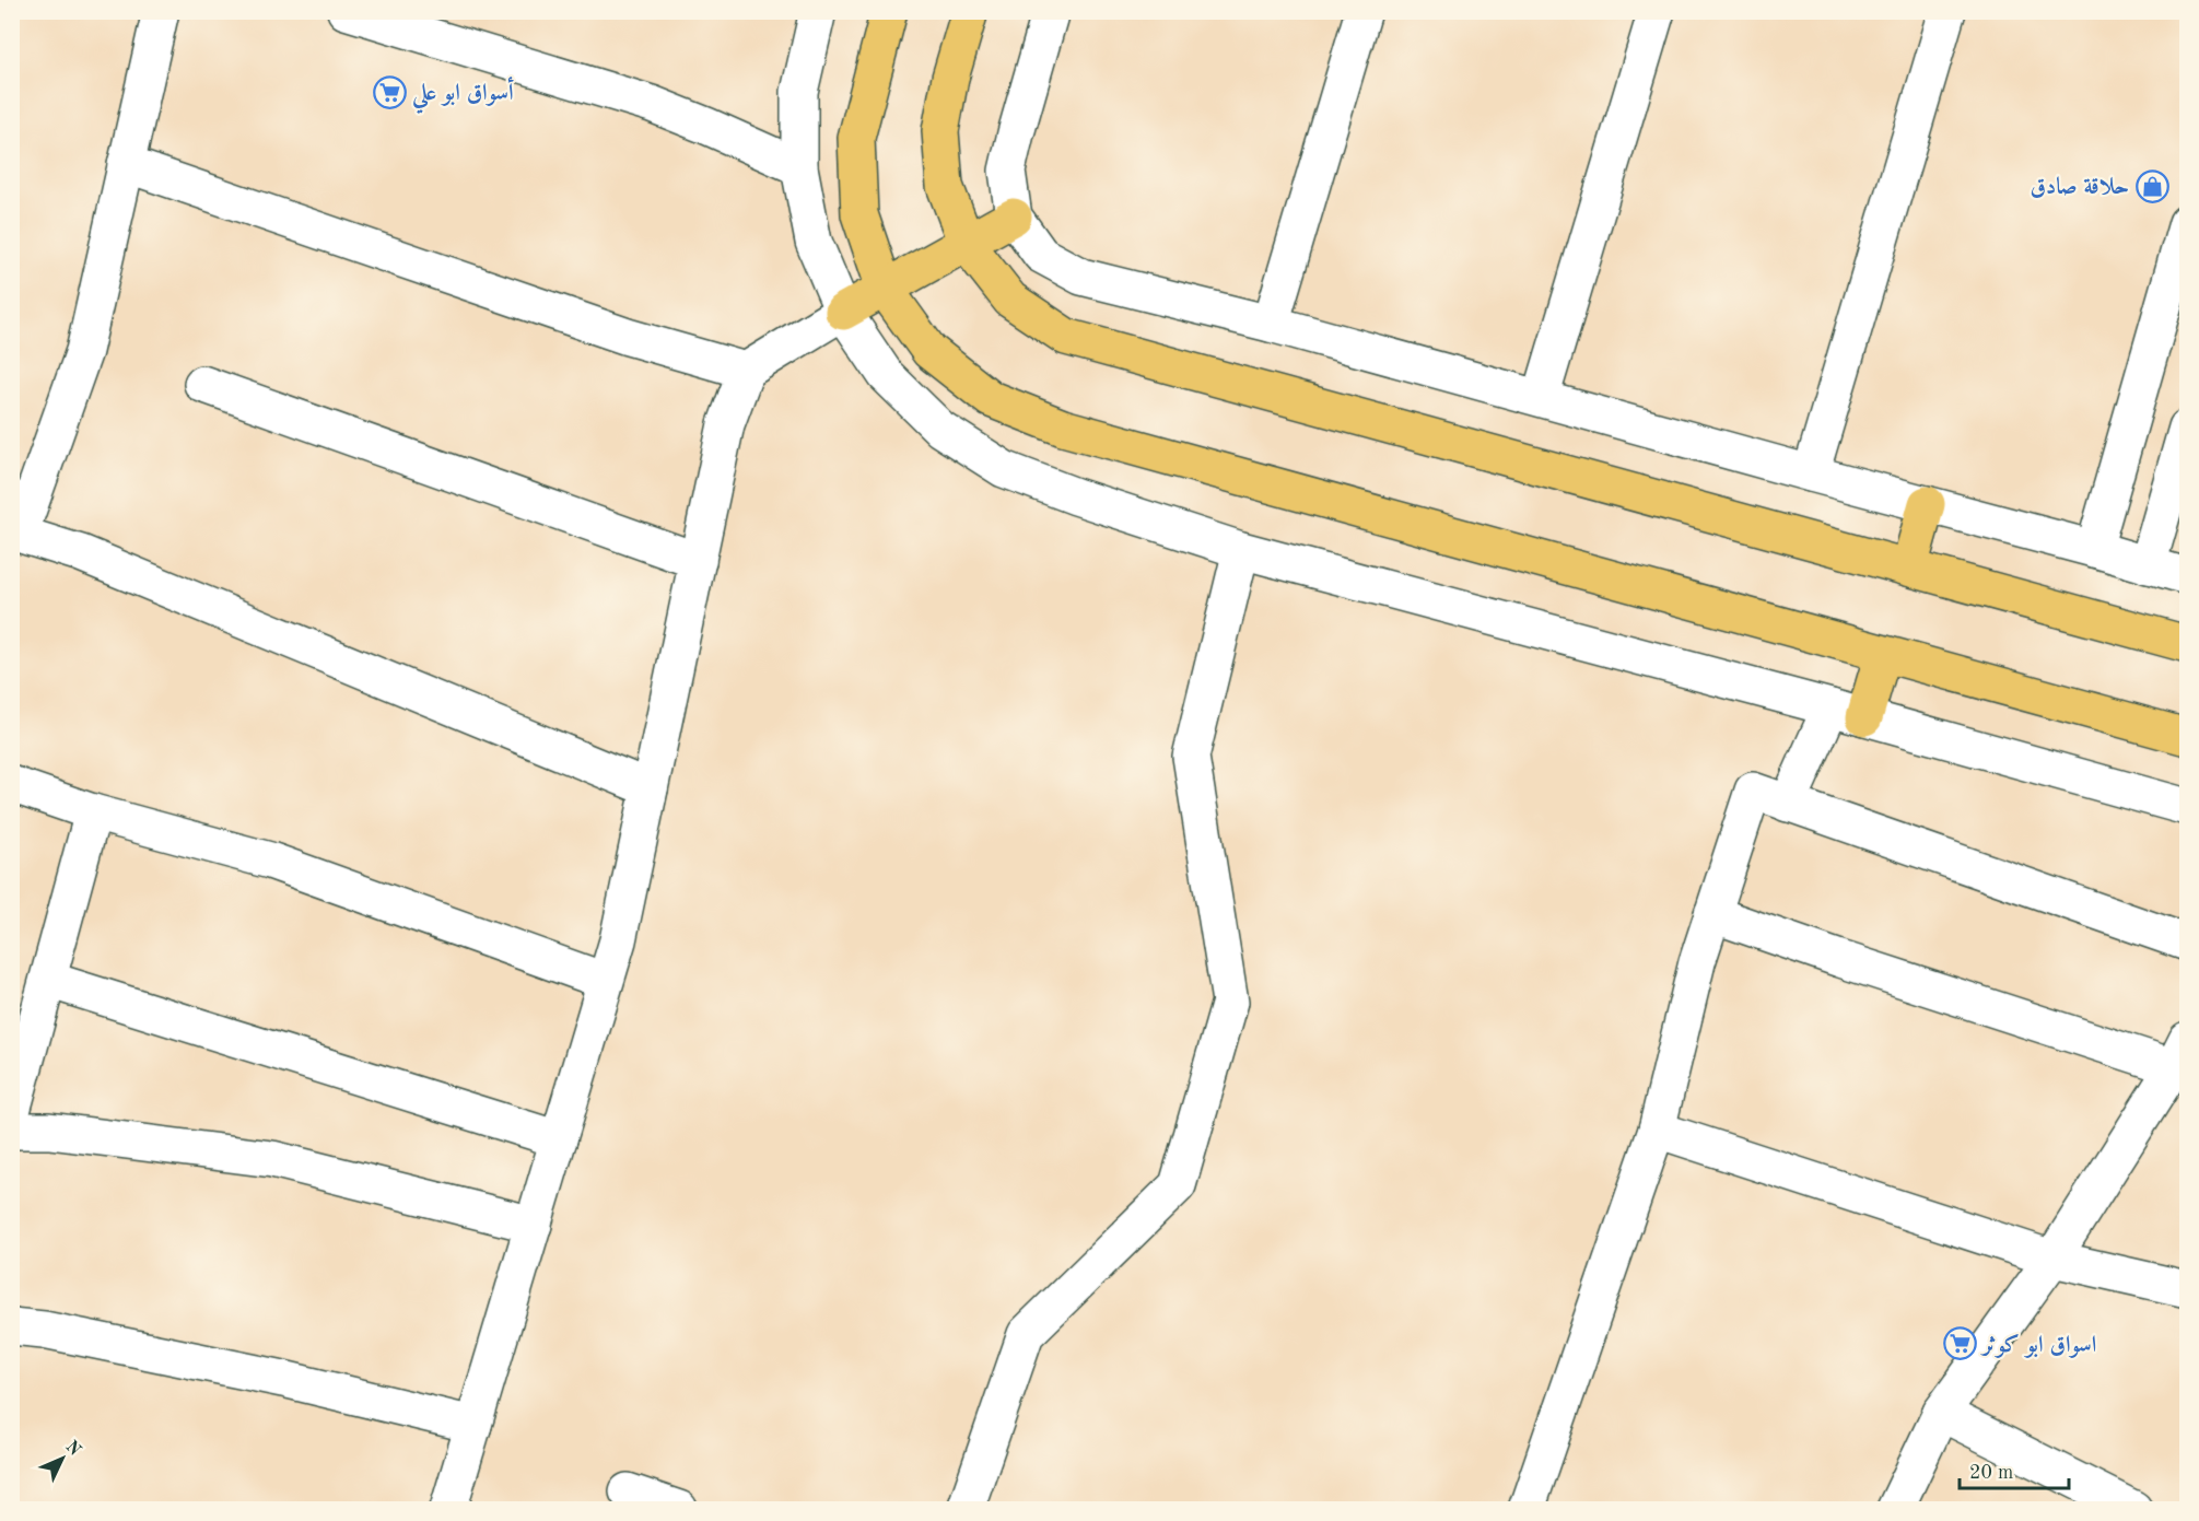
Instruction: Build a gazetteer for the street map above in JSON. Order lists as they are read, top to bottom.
{
  "places": {
    "supermarket": ["أسواق ابو علي", "اسواق ابو كوثر"],
    "shop": ["حلاقة صادق"]
  },
  "scale_bar": "20 m",
  "north": "top right"
}
